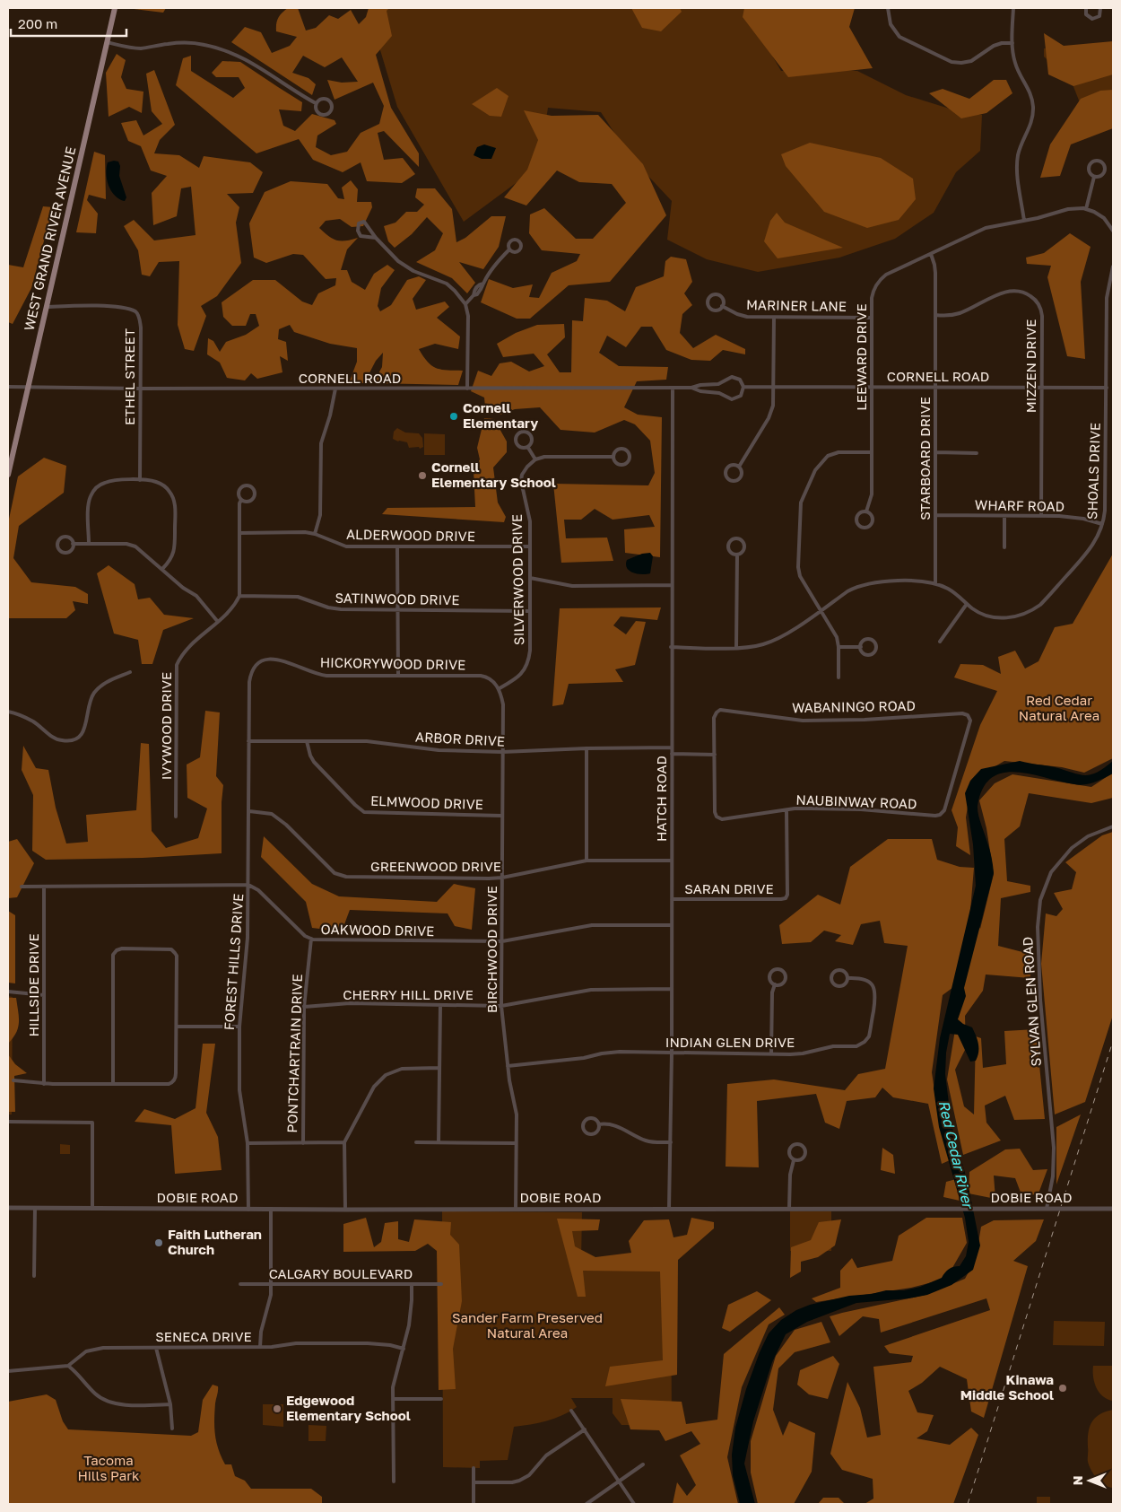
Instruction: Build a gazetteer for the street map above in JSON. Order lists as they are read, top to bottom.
{
  "streets": {
    "main road": ["WEST GRAND RIVER AVENUE"],
    "street": [
      "MARINER LANE",
      "LEEWARD DRIVE",
      "MIZZEN DRIVE",
      "ETHEL STREET",
      "CORNELL ROAD",
      "STARBOARD DRIVE",
      "SHOALS DRIVE",
      "WHARF ROAD",
      "ALDERWOOD DRIVE",
      "SILVERWOOD DRIVE",
      "SATINWOOD DRIVE",
      "HICKORYWOOD DRIVE",
      "WABANINGO ROAD",
      "IVYWOOD DRIVE",
      "ARBOR DRIVE",
      "HATCH ROAD",
      "NAUBINWAY ROAD",
      "ELMWOOD DRIVE",
      "GREENWOOD DRIVE",
      "SARAN DRIVE",
      "OAKWOOD DRIVE",
      "BIRCHWOOD DRIVE",
      "FOREST HILLS DRIVE",
      "HILLSIDE DRIVE",
      "CHERRY HILL DRIVE",
      "SYLVAN GLEN ROAD",
      "INDIAN GLEN DRIVE",
      "PONTCHARTRAIN DRIVE",
      "DOBIE ROAD",
      "CALGARY BOULEVARD",
      "SENECA DRIVE"
    ]
  },
  "crossings": [
    ["WEST GRAND RIVER AVENUE", "ETHEL STREET"],
    ["WEST GRAND RIVER AVENUE", "CORNELL ROAD"],
    ["MARINER LANE", "LEEWARD DRIVE"],
    ["LEEWARD DRIVE", "CORNELL ROAD"],
    ["LEEWARD DRIVE", "STARBOARD DRIVE"],
    ["MIZZEN DRIVE", "CORNELL ROAD"],
    ["MIZZEN DRIVE", "STARBOARD DRIVE"],
    ["MIZZEN DRIVE", "WHARF ROAD"],
    ["ETHEL STREET", "CORNELL ROAD"],
    ["CORNELL ROAD", "STARBOARD DRIVE"],
    ["CORNELL ROAD", "SHOALS DRIVE"],
    ["CORNELL ROAD", "HATCH ROAD"],
    ["STARBOARD DRIVE", "SHOALS DRIVE"],
    ["STARBOARD DRIVE", "WHARF ROAD"],
    ["SHOALS DRIVE", "WHARF ROAD"],
    ["SHOALS DRIVE", "HATCH ROAD"],
    ["ALDERWOOD DRIVE", "SILVERWOOD DRIVE"],
    ["SILVERWOOD DRIVE", "SATINWOOD DRIVE"],
    ["SILVERWOOD DRIVE", "HICKORYWOOD DRIVE"],
    ["SILVERWOOD DRIVE", "BIRCHWOOD DRIVE"],
    ["SATINWOOD DRIVE", "IVYWOOD DRIVE"],
    ["HICKORYWOOD DRIVE", "BIRCHWOOD DRIVE"],
    ["HICKORYWOOD DRIVE", "FOREST HILLS DRIVE"],
    ["WABANINGO ROAD", "NAUBINWAY ROAD"],
    ["ARBOR DRIVE", "HATCH ROAD"],
    ["ARBOR DRIVE", "ELMWOOD DRIVE"],
    ["ARBOR DRIVE", "BIRCHWOOD DRIVE"],
    ["ARBOR DRIVE", "FOREST HILLS DRIVE"],
    ["HATCH ROAD", "GREENWOOD DRIVE"],
    ["HATCH ROAD", "SARAN DRIVE"],
    ["HATCH ROAD", "OAKWOOD DRIVE"],
    ["HATCH ROAD", "CHERRY HILL DRIVE"],
    ["HATCH ROAD", "INDIAN GLEN DRIVE"],
    ["HATCH ROAD", "DOBIE ROAD"],
    ["NAUBINWAY ROAD", "SARAN DRIVE"],
    ["ELMWOOD DRIVE", "BIRCHWOOD DRIVE"],
    ["GREENWOOD DRIVE", "BIRCHWOOD DRIVE"],
    ["GREENWOOD DRIVE", "FOREST HILLS DRIVE"],
    ["OAKWOOD DRIVE", "BIRCHWOOD DRIVE"],
    ["OAKWOOD DRIVE", "FOREST HILLS DRIVE"],
    ["OAKWOOD DRIVE", "PONTCHARTRAIN DRIVE"],
    ["BIRCHWOOD DRIVE", "CHERRY HILL DRIVE"],
    ["BIRCHWOOD DRIVE", "INDIAN GLEN DRIVE"],
    ["BIRCHWOOD DRIVE", "DOBIE ROAD"],
    ["FOREST HILLS DRIVE", "DOBIE ROAD"],
    ["CHERRY HILL DRIVE", "PONTCHARTRAIN DRIVE"],
    ["SYLVAN GLEN ROAD", "DOBIE ROAD"]
  ],
  "water": ["Red Cedar River"],
  "parks": ["Red Cedar Natural Area", "Sander Farm Preserved Natural Area", "Tacoma Hills Park"],
  "places": [
    "Cornell Elementary",
    "Cornell Elementary School",
    "Faith Lutheran Church",
    "Kinawa Middle School",
    "Edgewood Elementary School"
  ],
  "scale_bar": "200 m",
  "north": "left"
}
